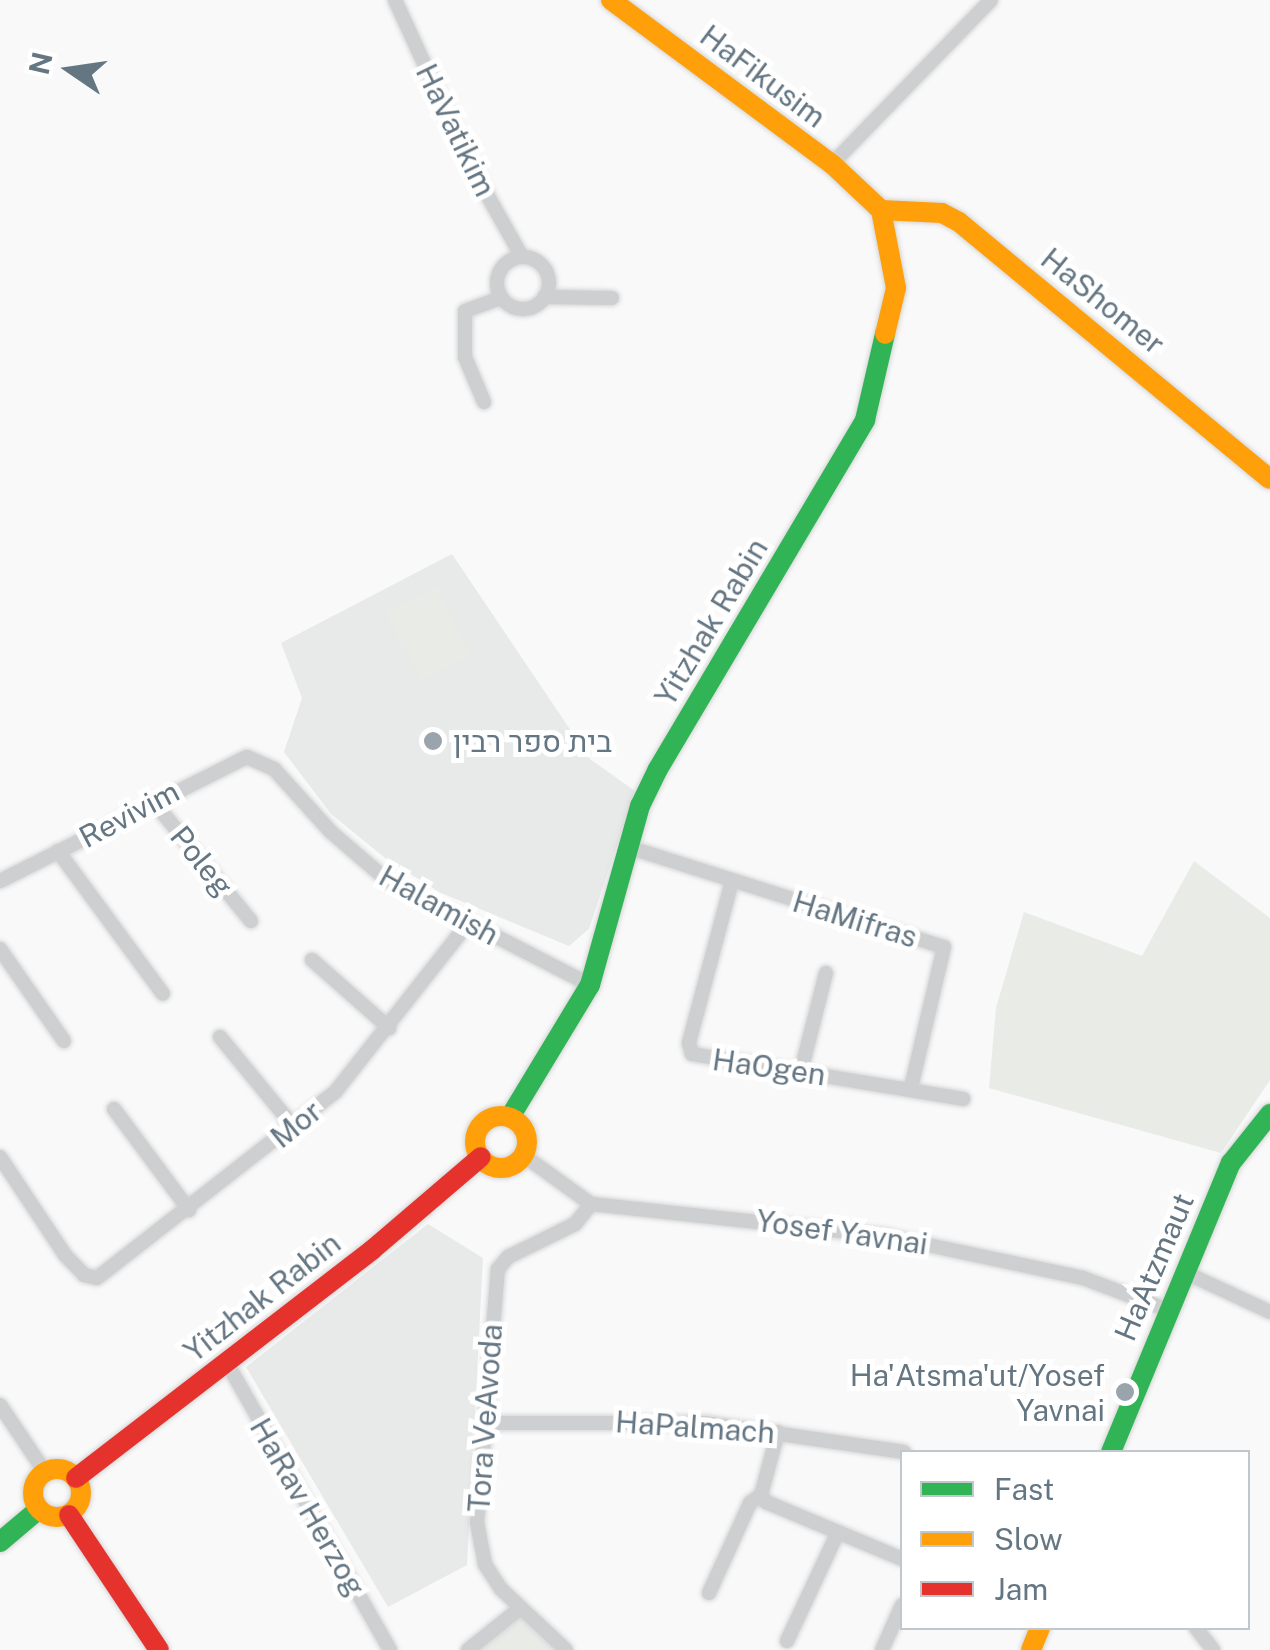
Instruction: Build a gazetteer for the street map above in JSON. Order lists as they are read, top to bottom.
{
  "streets": {
    "street": [
      "HaFikusim",
      "HaVatikim",
      "HaShomer",
      "Yitzhak Rabin",
      "Revivim",
      "Poleg",
      "Halamish",
      "HaMifras",
      "HaOgen",
      "Mor",
      "Yosef Yavnai",
      "HaAtzmaut",
      "Tora VeAvoda",
      "HaPalmach",
      "HaRav Herzog"
    ]
  },
  "crossings": [
    ["HaShomer", "Yitzhak Rabin"],
    ["Yitzhak Rabin", "Halamish"],
    ["Yitzhak Rabin", "HaMifras"],
    ["Yitzhak Rabin", "HaRav Herzog"],
    ["Revivim", "Poleg"],
    ["Revivim", "Halamish"],
    ["Halamish", "Mor"],
    ["HaMifras", "HaOgen"],
    ["Yosef Yavnai", "HaAtzmaut"],
    ["Yosef Yavnai", "Tora VeAvoda"],
    ["Tora VeAvoda", "HaPalmach"]
  ],
  "places": ["בית ספר רבין", "Ha'Atsma'ut/Yosef Yavnai"],
  "legend": ["Fast", "Slow", "Jam"],
  "north": "left"
}
